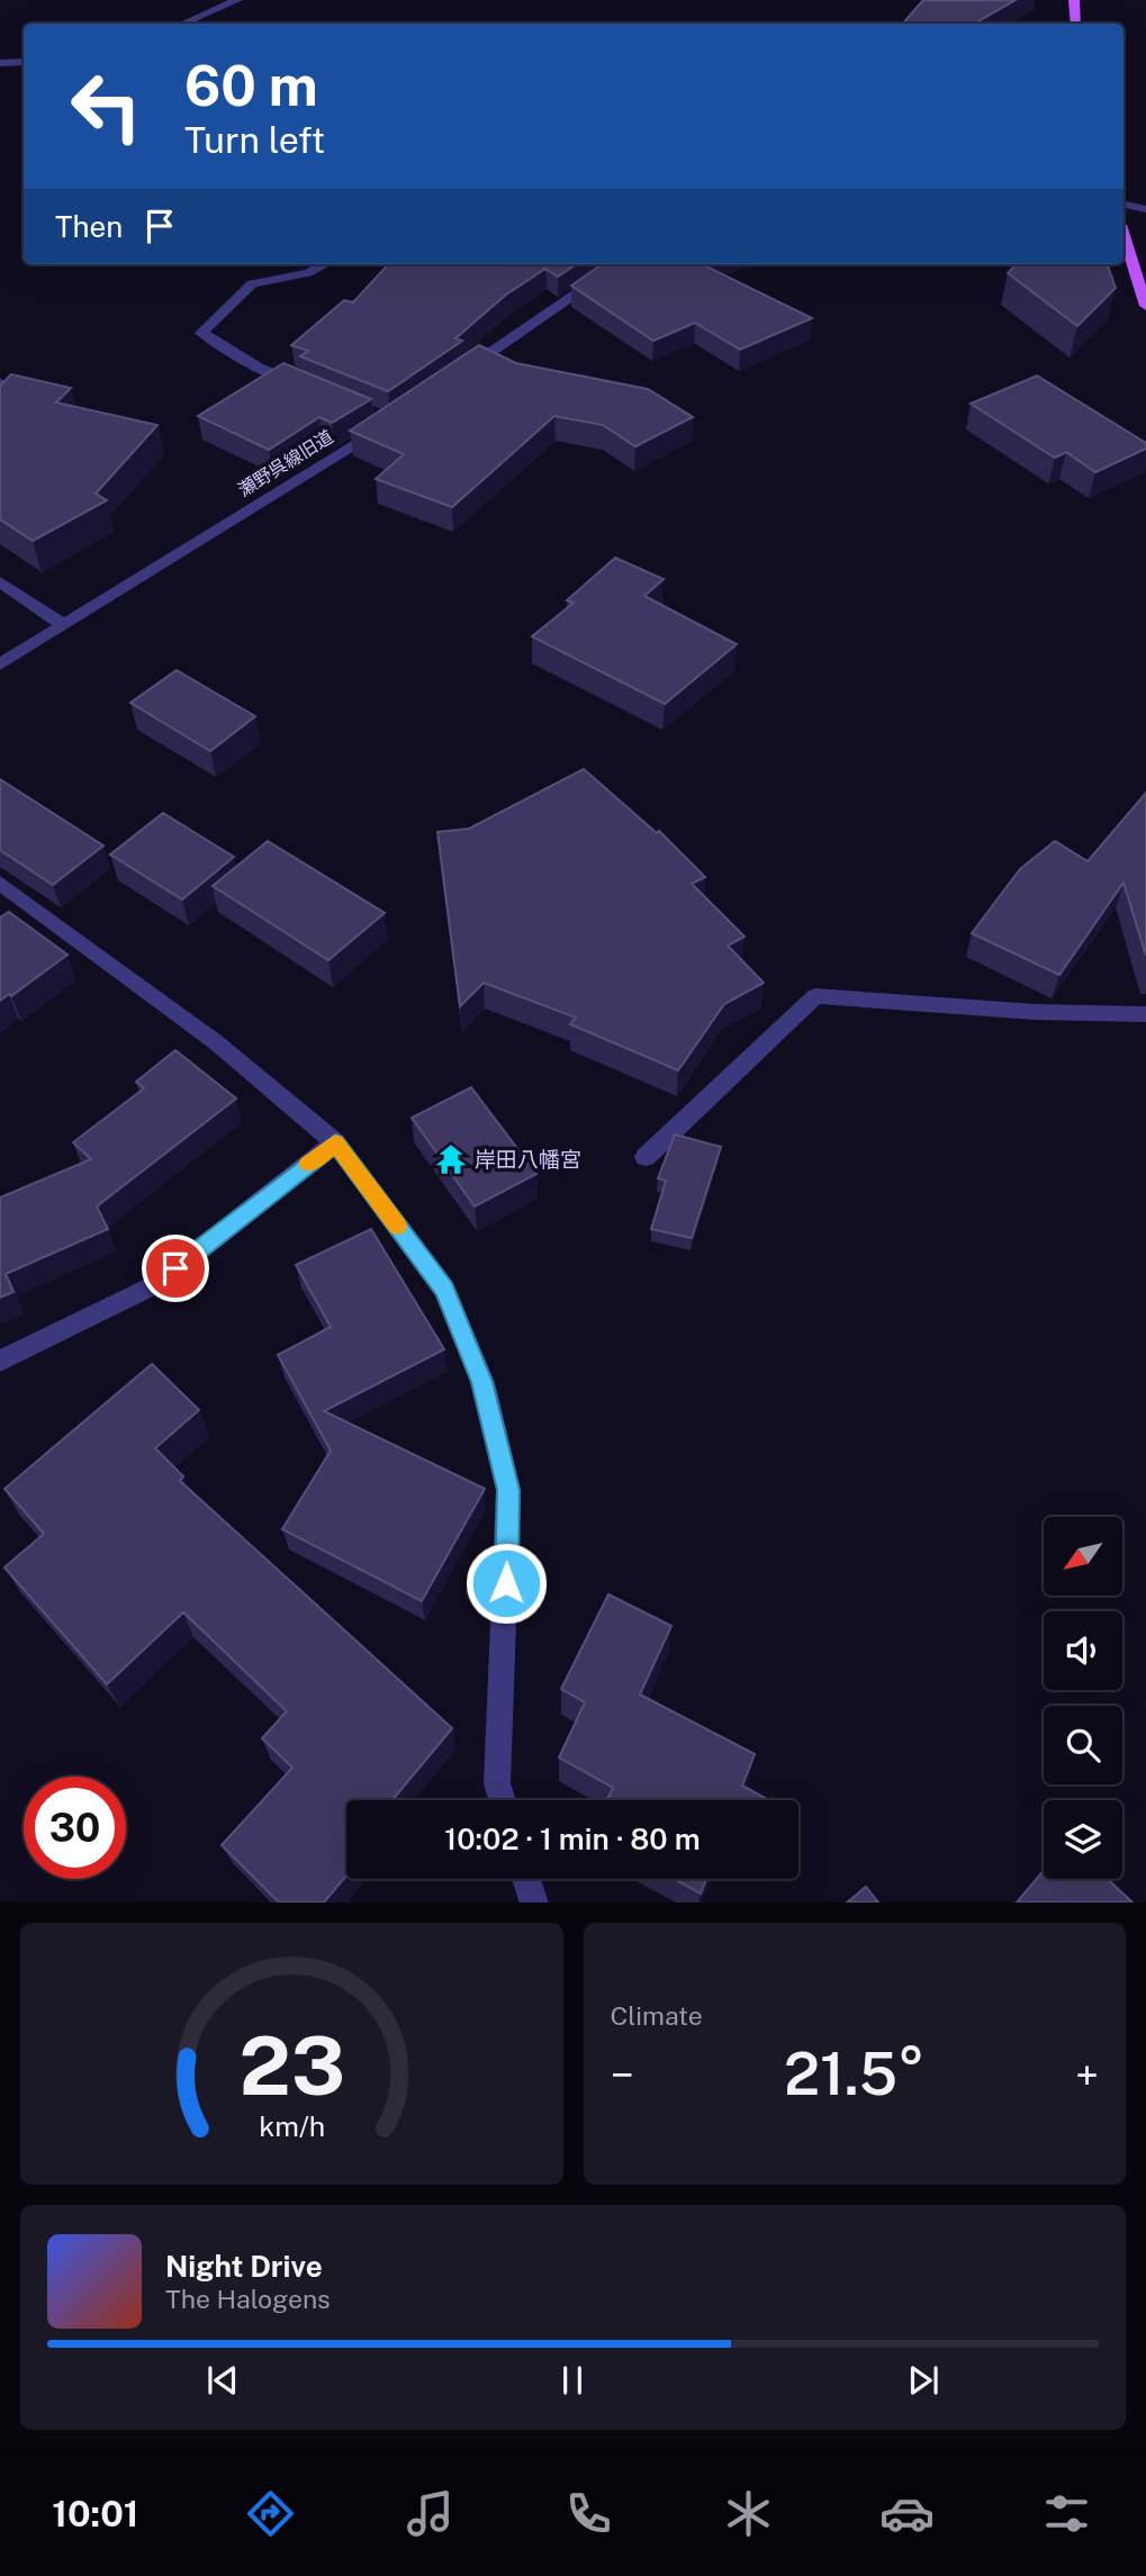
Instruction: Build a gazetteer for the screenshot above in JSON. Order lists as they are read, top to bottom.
{
  "streets": {
    "street": ["瀬野呉線旧道"]
  },
  "places": {
    "temple": ["岸田八幡宮"]
  },
  "north": "bottom left",
  "page": {
    "turn": ["60 m", "Turn left"],
    "then": "Then",
    "limit": "30",
    "trip": "10:02 · 1 min · 80 m",
    "tile": "Climate",
    "heat": ["−", "21.5°", "+"],
    "song": ["Night Drive", "The Halogens"],
    "tabs": "10:01",
    "gauge": ["23", "km/h"]
  }
}
